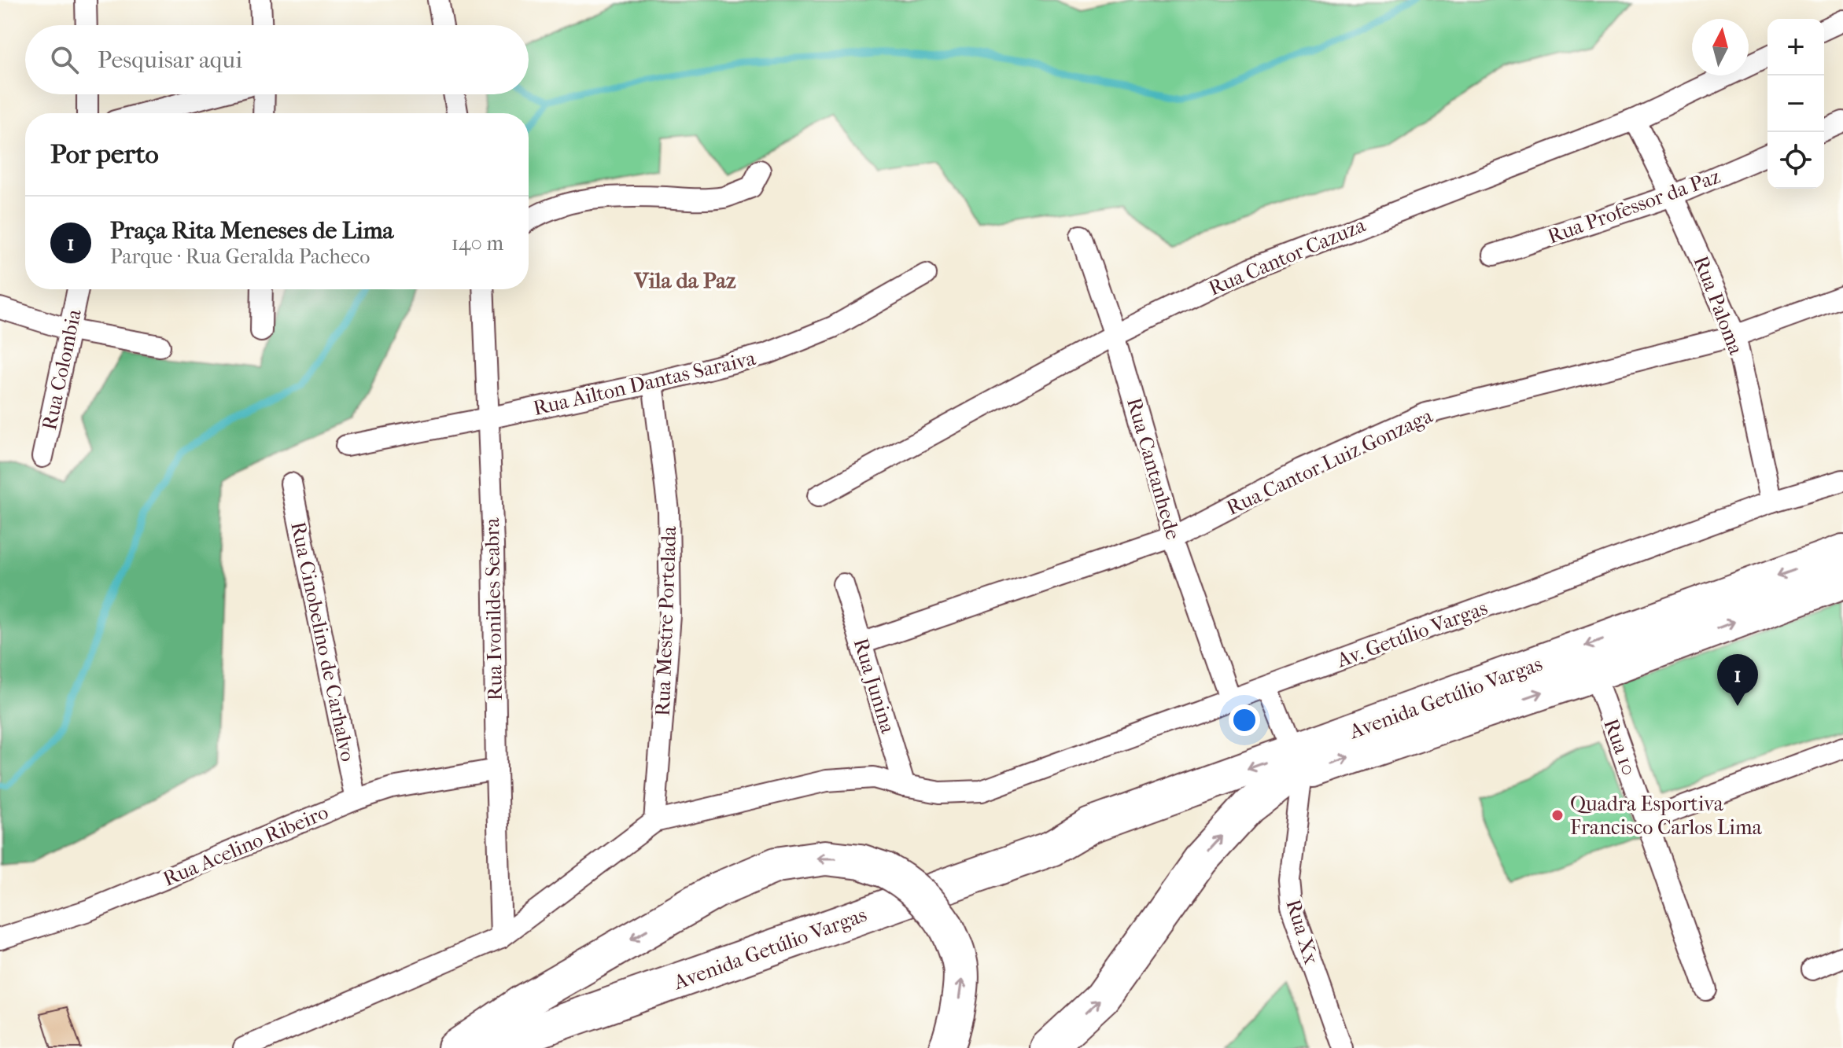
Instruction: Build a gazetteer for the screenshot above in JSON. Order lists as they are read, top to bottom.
{
  "streets": {
    "highway": ["Avenida Getúlio Vargas"],
    "street": [
      "Rua Professor da Paz",
      "Rua Cantor Cazuza",
      "Rua Paloma",
      "Rua Colombia",
      "Rua Ailton Dantas Saraiva",
      "Rua Cantor Luiz Gonzaga",
      "Rua Cantanhede",
      "Rua Ivonildes Seabra",
      "Rua Mestre Portelada",
      "Av. Getúlio Vargas",
      "Rua Cinobelino de Carhalvo",
      "Rua Junina",
      "Rua 10",
      "Rua Acelino Ribeiro",
      "Rua Xx"
    ]
  },
  "crossings": [
    ["Rua Professor da Paz", "Rua Paloma"],
    ["Rua Cantor Cazuza", "Rua Paloma"],
    ["Rua Cantor Cazuza", "Rua Cantanhede"],
    ["Rua Paloma", "Rua Cantor Luiz Gonzaga"],
    ["Rua Paloma", "Av. Getúlio Vargas"],
    ["Rua Ailton Dantas Saraiva", "Rua Ivonildes Seabra"],
    ["Rua Ailton Dantas Saraiva", "Rua Mestre Portelada"],
    ["Rua Cantor Luiz Gonzaga", "Rua Cantanhede"],
    ["Rua Cantor Luiz Gonzaga", "Rua Junina"],
    ["Rua Cantanhede", "Av. Getúlio Vargas"],
    ["Rua Ivonildes Seabra", "Rua Acelino Ribeiro"],
    ["Rua Mestre Portelada", "Av. Getúlio Vargas"],
    ["Av. Getúlio Vargas", "Rua Junina"],
    ["Rua Cinobelino de Carhalvo", "Rua Acelino Ribeiro"],
    ["Avenida Getúlio Vargas", "Rua 10"],
    ["Avenida Getúlio Vargas", "Rua Xx"]
  ],
  "districts": ["Vila da Paz"],
  "places": ["Quadra Esportiva Francisco Carlos Lima"],
  "north": "top",
  "page": {
    "map_buttons": ["+", "−"],
    "search": "Pesquisar aqui",
    "heading": "Por perto",
    "list": [
      {
        "mark": "1",
        "name": "Praça Rita Meneses de Lima",
        "note": "Parque · Rua Geralda Pacheco",
        "value": "140 m"
      }
    ],
    "pins": "1"
  }
}
